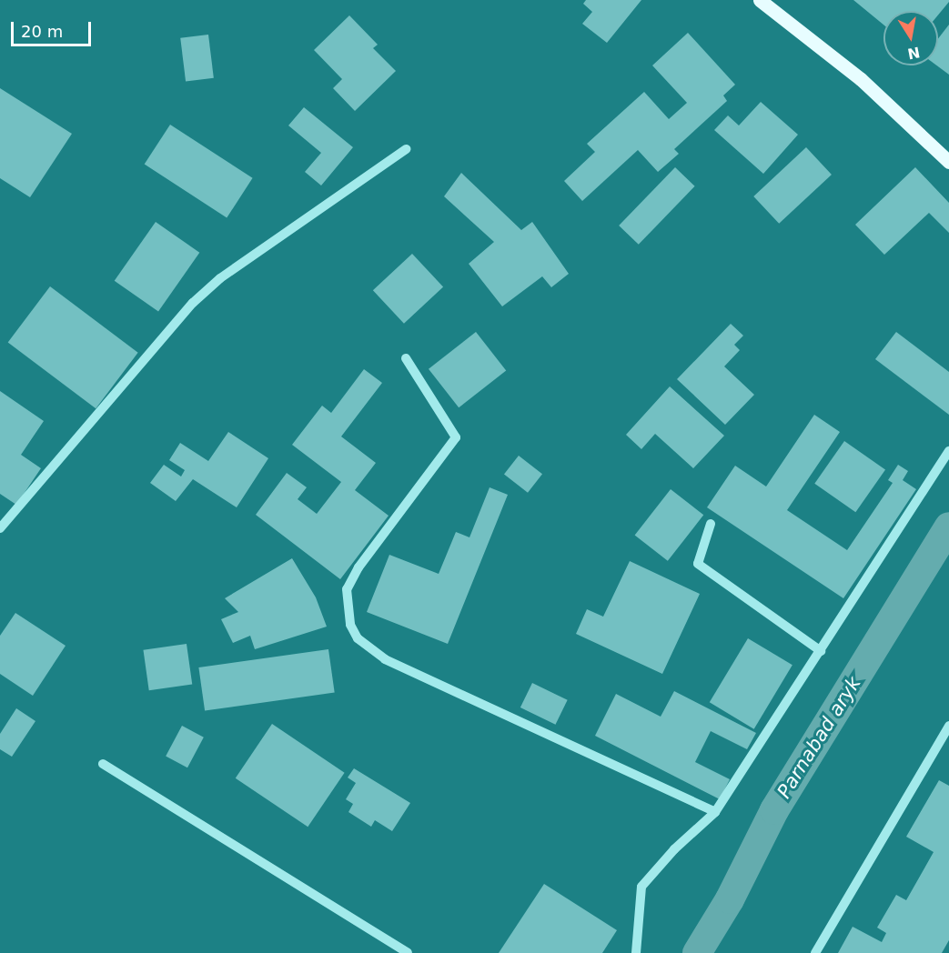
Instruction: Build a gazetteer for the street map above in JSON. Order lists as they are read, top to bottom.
{
  "water": ["Parnabad aryk"],
  "scale_bar": "20 m",
  "north": "bottom"
}
